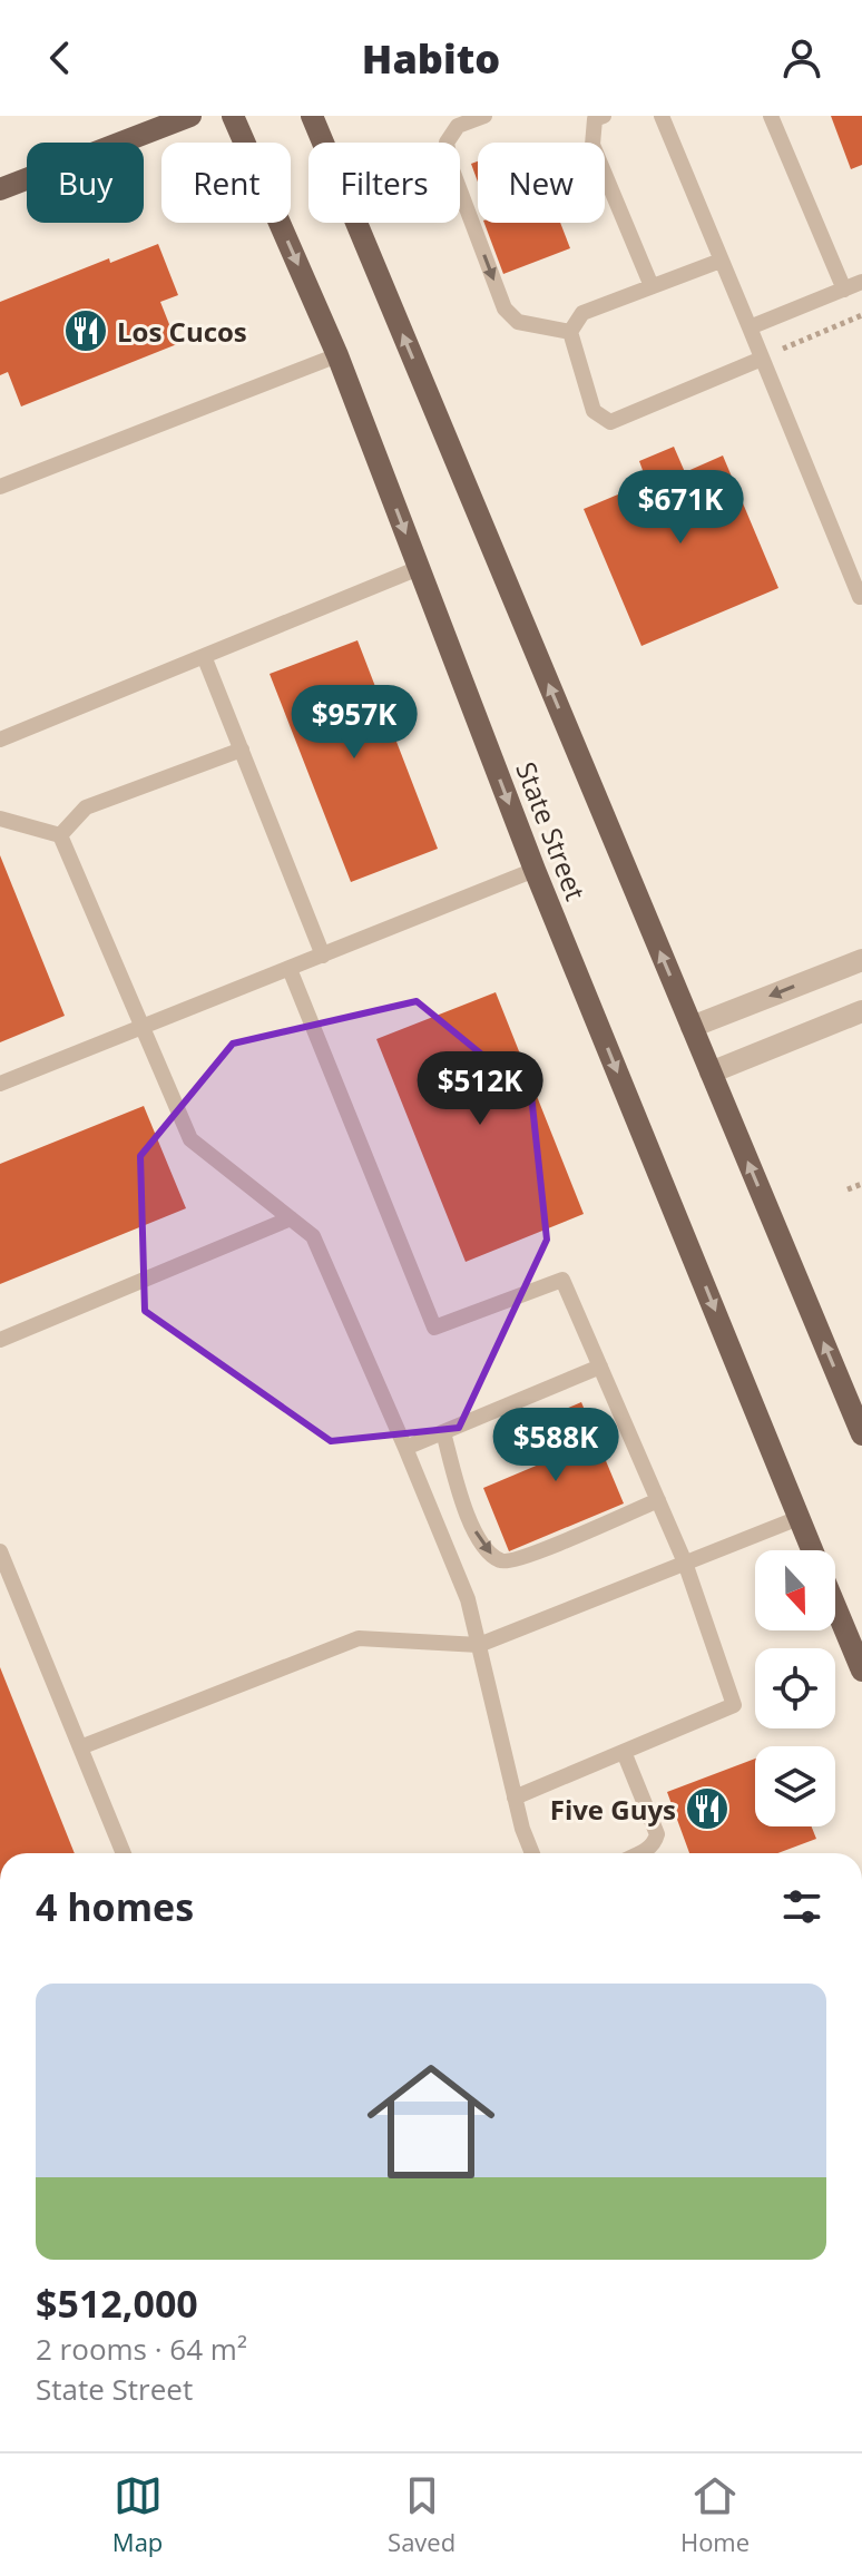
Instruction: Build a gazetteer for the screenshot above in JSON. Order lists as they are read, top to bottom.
{
  "streets": {
    "main road": ["State Street"]
  },
  "places": {
    "restaurant": ["Los Cucos", "Five Guys"]
  },
  "north": "bottom",
  "page": {
    "header": "Habito",
    "chip": [
      "Buy",
      "Rent",
      "Filters",
      "New"
    ],
    "price": [
      "$671K",
      "$957K",
      "$512K",
      "$588K"
    ],
    "heading": "4 homes",
    "list": [
      {
        "name": "$512,000",
        "note": "2 rooms · 64 m² · State Street"
      }
    ],
    "tabs": ["Map", "Saved", "Home"]
  }
}
